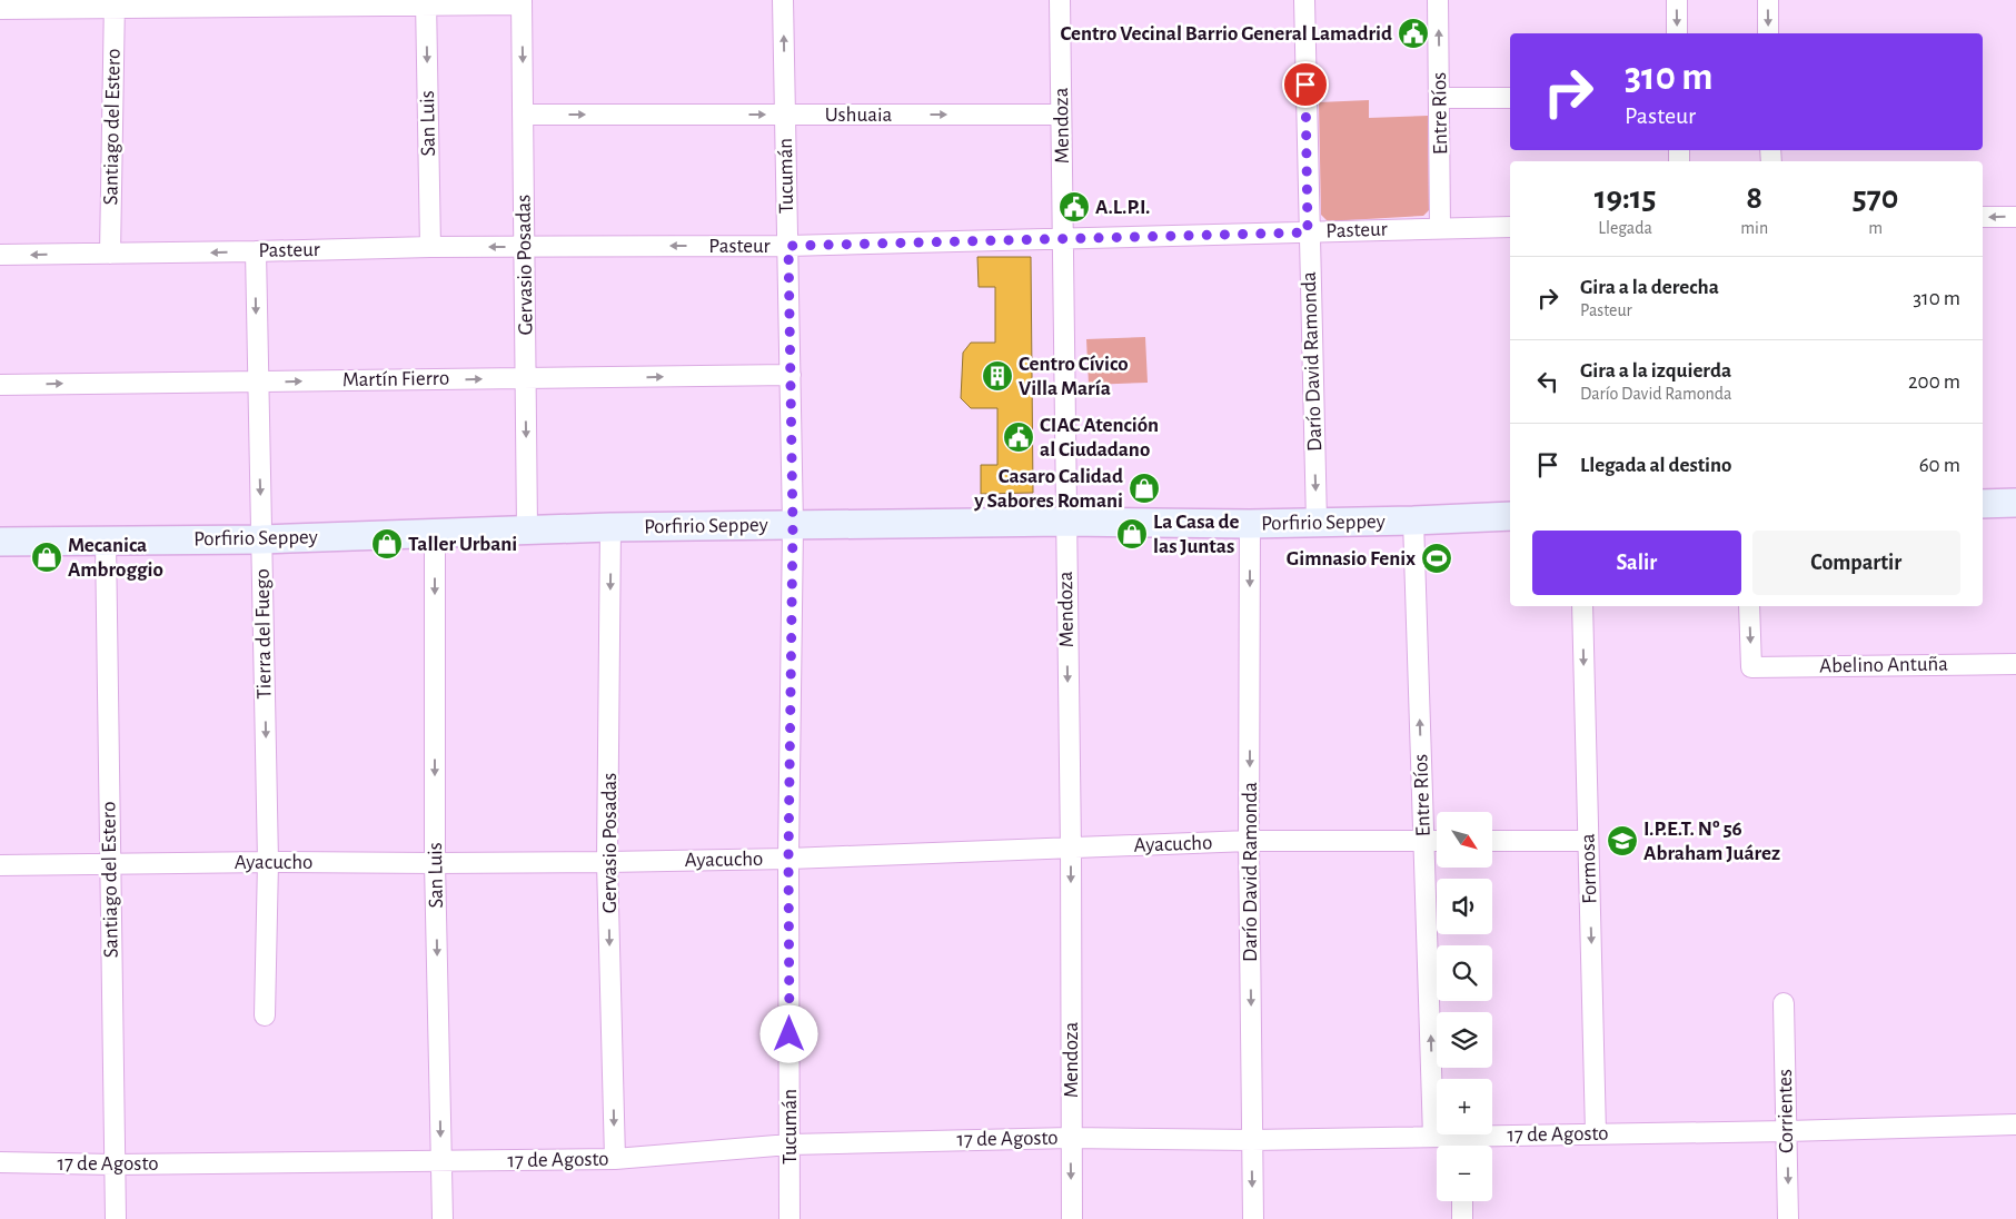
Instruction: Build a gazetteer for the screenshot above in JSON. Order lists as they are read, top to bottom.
{
  "streets": {
    "main road": ["Porfirio Seppey"],
    "street": [
      "Entre Ríos",
      "Ushuaia",
      "San Luis",
      "Mendoza",
      "Santiago del Estero",
      "Tucumán",
      "Pasteur",
      "Gervasio Posadas",
      "Darío David Ramonda",
      "Martín Fierro",
      "Tierra del Fuego",
      "Abelino Antuña",
      "Ayacucho",
      "Formosa",
      "Corrientes",
      "17 de Agosto"
    ]
  },
  "crossings": [
    ["Entre Ríos", "Pasteur"],
    ["Entre Ríos", "Porfirio Seppey"],
    ["Entre Ríos", "Ayacucho"],
    ["Entre Ríos", "17 de Agosto"],
    ["Ushuaia", "Mendoza"],
    ["Ushuaia", "Tucumán"],
    ["Ushuaia", "Gervasio Posadas"],
    ["San Luis", "Pasteur"],
    ["San Luis", "Porfirio Seppey"],
    ["San Luis", "Ayacucho"],
    ["San Luis", "17 de Agosto"],
    ["Mendoza", "Pasteur"],
    ["Mendoza", "Porfirio Seppey"],
    ["Mendoza", "Ayacucho"],
    ["Mendoza", "17 de Agosto"],
    ["Santiago del Estero", "Pasteur"],
    ["Santiago del Estero", "Porfirio Seppey"],
    ["Santiago del Estero", "Ayacucho"],
    ["Santiago del Estero", "17 de Agosto"],
    ["Tucumán", "Pasteur"],
    ["Tucumán", "Martín Fierro"],
    ["Tucumán", "Porfirio Seppey"],
    ["Tucumán", "Ayacucho"],
    ["Tucumán", "17 de Agosto"],
    ["Pasteur", "Gervasio Posadas"],
    ["Pasteur", "Darío David Ramonda"],
    ["Pasteur", "Tierra del Fuego"],
    ["Gervasio Posadas", "Martín Fierro"],
    ["Gervasio Posadas", "Porfirio Seppey"],
    ["Gervasio Posadas", "Ayacucho"],
    ["Gervasio Posadas", "17 de Agosto"],
    ["Darío David Ramonda", "Porfirio Seppey"],
    ["Darío David Ramonda", "Ayacucho"],
    ["Darío David Ramonda", "17 de Agosto"],
    ["Martín Fierro", "Tierra del Fuego"],
    ["Porfirio Seppey", "Tierra del Fuego"],
    ["Tierra del Fuego", "Ayacucho"],
    ["Formosa", "17 de Agosto"],
    ["Corrientes", "17 de Agosto"]
  ],
  "one_way": [
    "Entre Ríos",
    "Ushuaia",
    "San Luis",
    "Mendoza",
    "Pasteur",
    "Gervasio Posadas",
    "Darío David Ramonda",
    "Martín Fierro",
    "Tierra del Fuego",
    "Abelino Antuña",
    "Formosa",
    "Corrientes"
  ],
  "places": {
    "public building": ["Centro Vecinal Barrio General Lamadrid", "A.L.P.I.", "CIAC Atención al Ciudadano"],
    "building": ["Centro Cívico Villa María"],
    "shop": [
      "Casaro Calidad y Sabores Romani",
      "La Casa de las Juntas",
      "Taller Urbani",
      "Mecanica Ambroggio"
    ],
    "sports": ["Gimnasio Fenix"],
    "school or university": ["I.P.E.T. Nº 56 Abraham Juárez"]
  },
  "north": "bottom right",
  "page": {
    "turn": ["310 m", "Pasteur"],
    "eta": [
      "19:15",
      "Llegada",
      "8",
      "min",
      "570",
      "m"
    ],
    "list": [
      {
        "name": "Gira a la derecha",
        "note": "Pasteur",
        "value": "310 m"
      },
      {
        "name": "Gira a la izquierda",
        "note": "Darío David Ramonda",
        "value": "200 m"
      },
      {
        "name": "Llegada al destino",
        "value": "60 m"
      }
    ],
    "buttons": ["Salir", "Compartir"],
    "map_buttons": ["+", "−"]
  }
}
